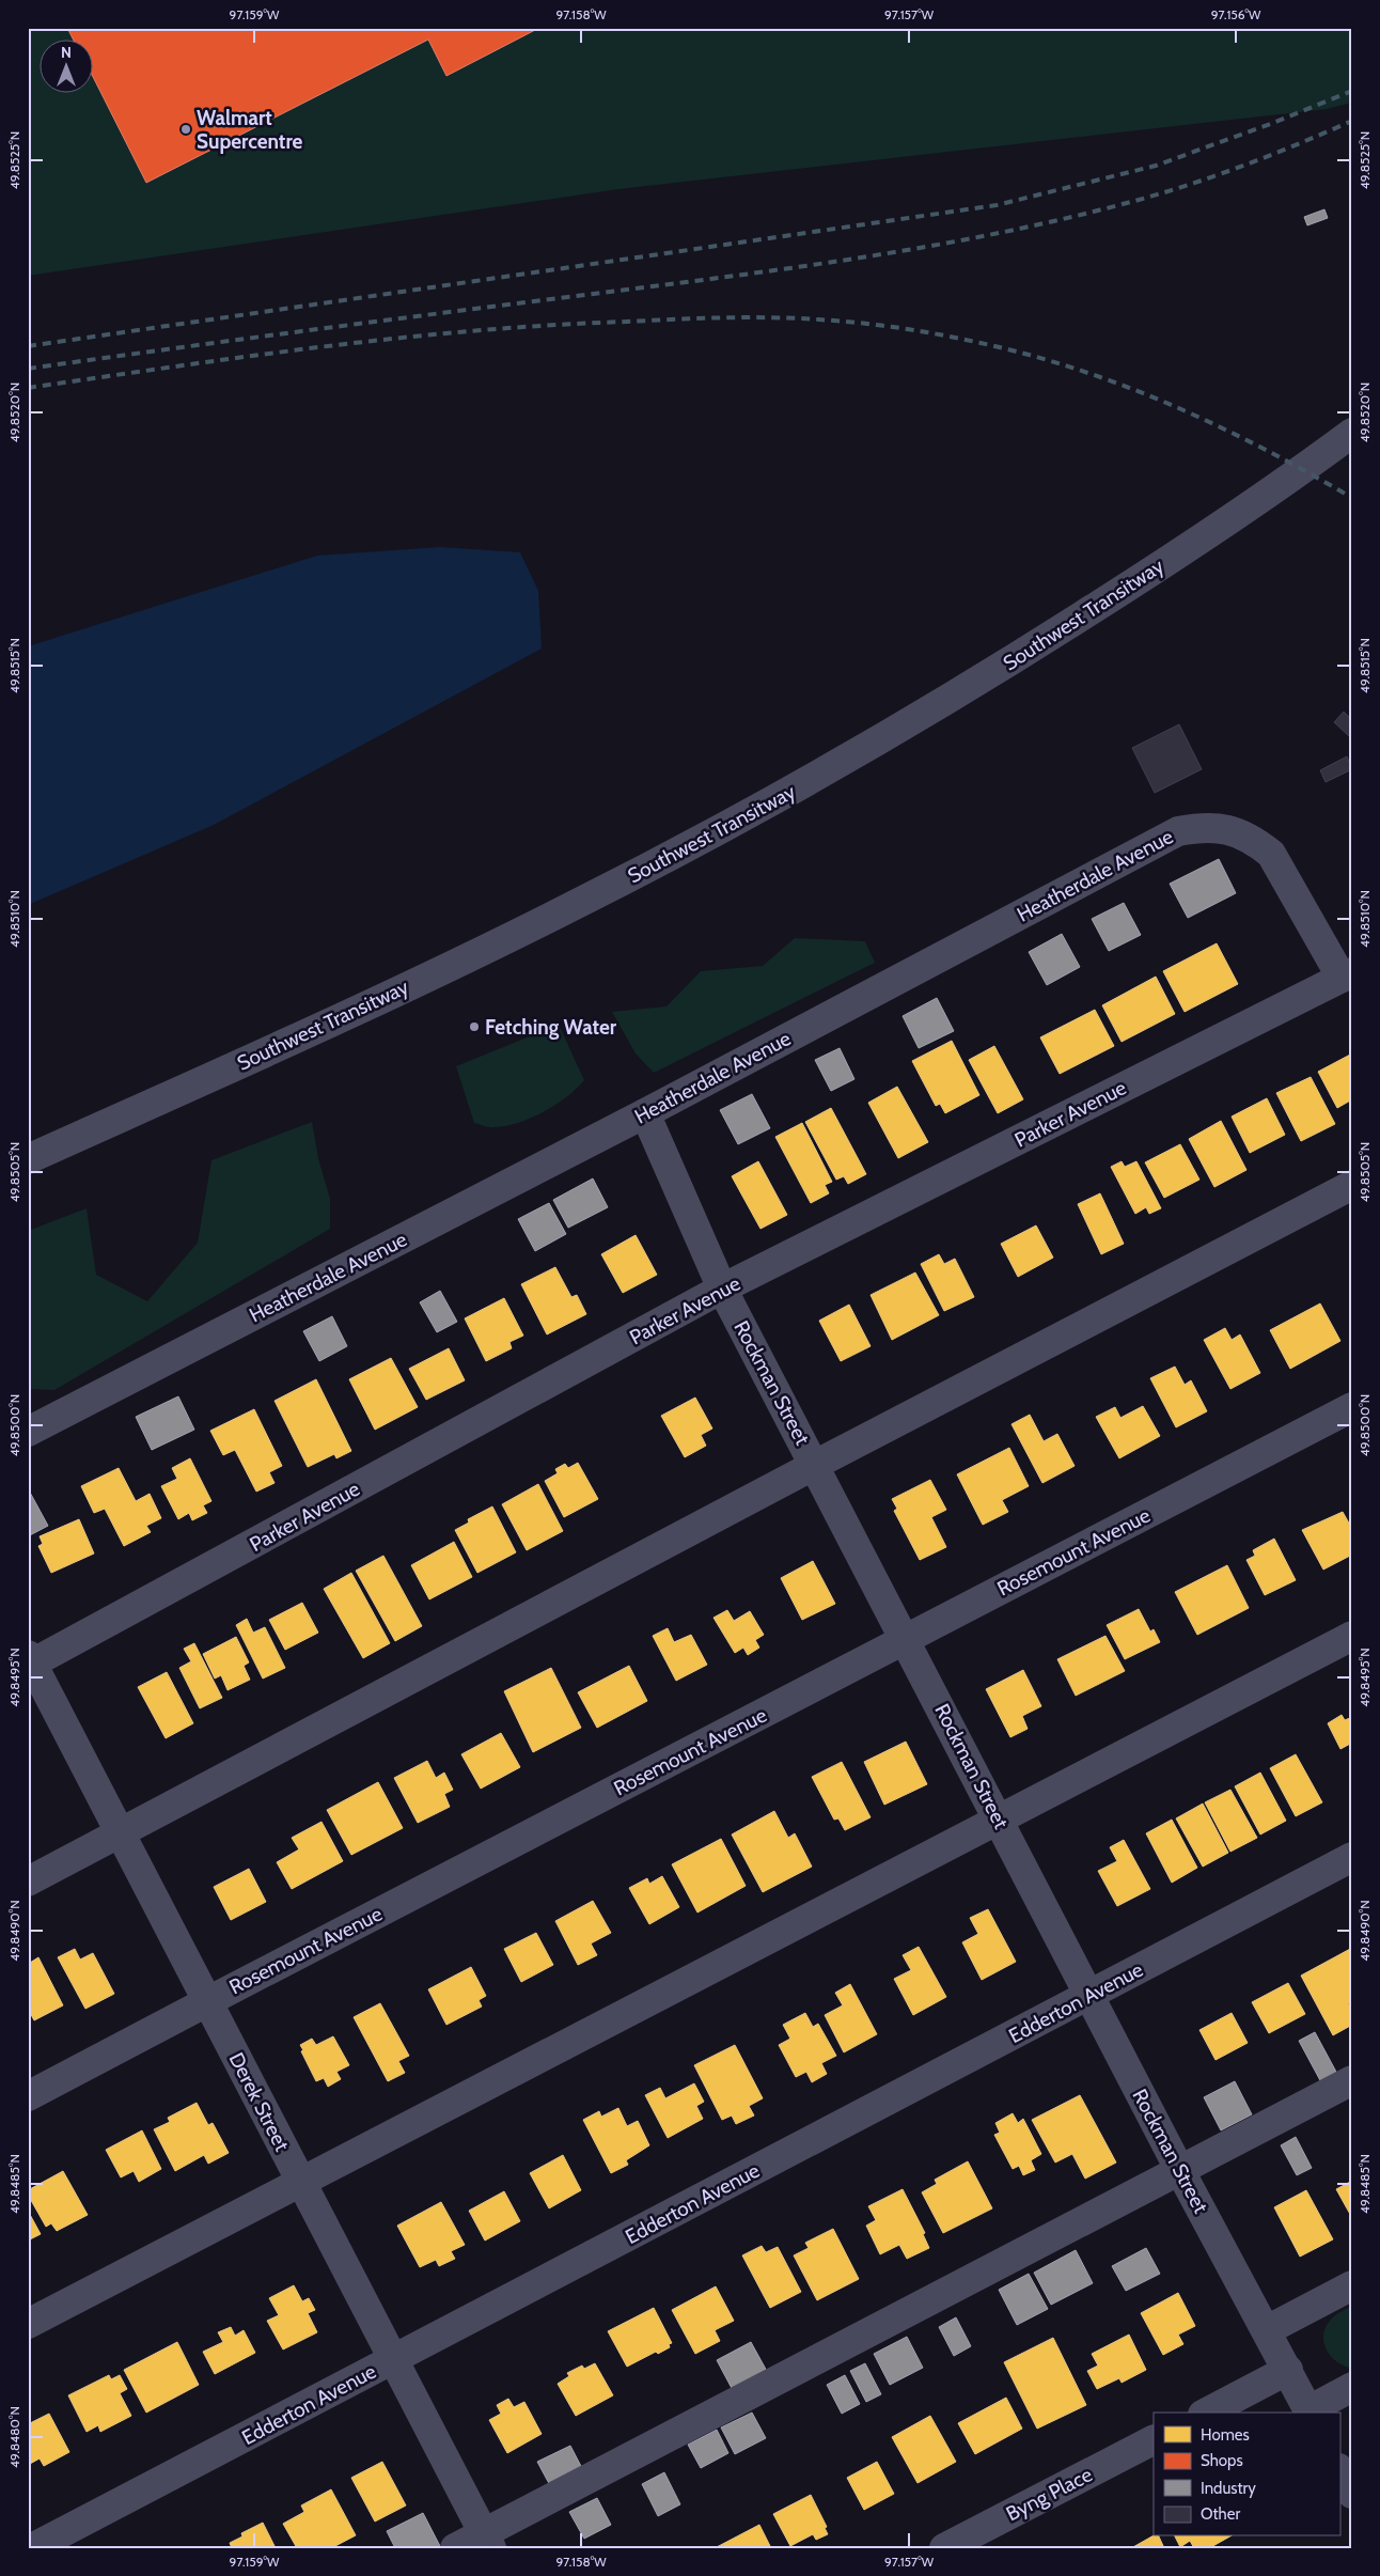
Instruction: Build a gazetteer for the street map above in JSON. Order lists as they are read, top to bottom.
{
  "streets": {
    "street": [
      "Southwest Transitway",
      "Heatherdale Avenue",
      "Parker Avenue",
      "Rockman Street",
      "Rosemount Avenue",
      "Edderton Avenue",
      "Derek Street",
      "Byng Place"
    ]
  },
  "crossings": [
    ["Heatherdale Avenue", "Parker Avenue"],
    ["Heatherdale Avenue", "Rockman Street"],
    ["Parker Avenue", "Rockman Street"],
    ["Parker Avenue", "Derek Street"],
    ["Rockman Street", "Rosemount Avenue"],
    ["Rockman Street", "Edderton Avenue"],
    ["Rosemount Avenue", "Derek Street"],
    ["Edderton Avenue", "Derek Street"]
  ],
  "places": ["Walmart Supercentre", "Fetching Water"],
  "legend": [
    "Homes",
    "Shops",
    "Industry",
    "Other"
  ],
  "north": "top",
  "coordinates": [
    "97.159°W",
    "97.158°W",
    "97.157°W",
    "97.156°W",
    "49.8525°N",
    "49.8520°N",
    "49.8515°N",
    "49.8510°N",
    "49.8505°N",
    "49.8500°N",
    "49.8495°N",
    "49.8490°N",
    "49.8485°N",
    "49.8480°N"
  ]
}
